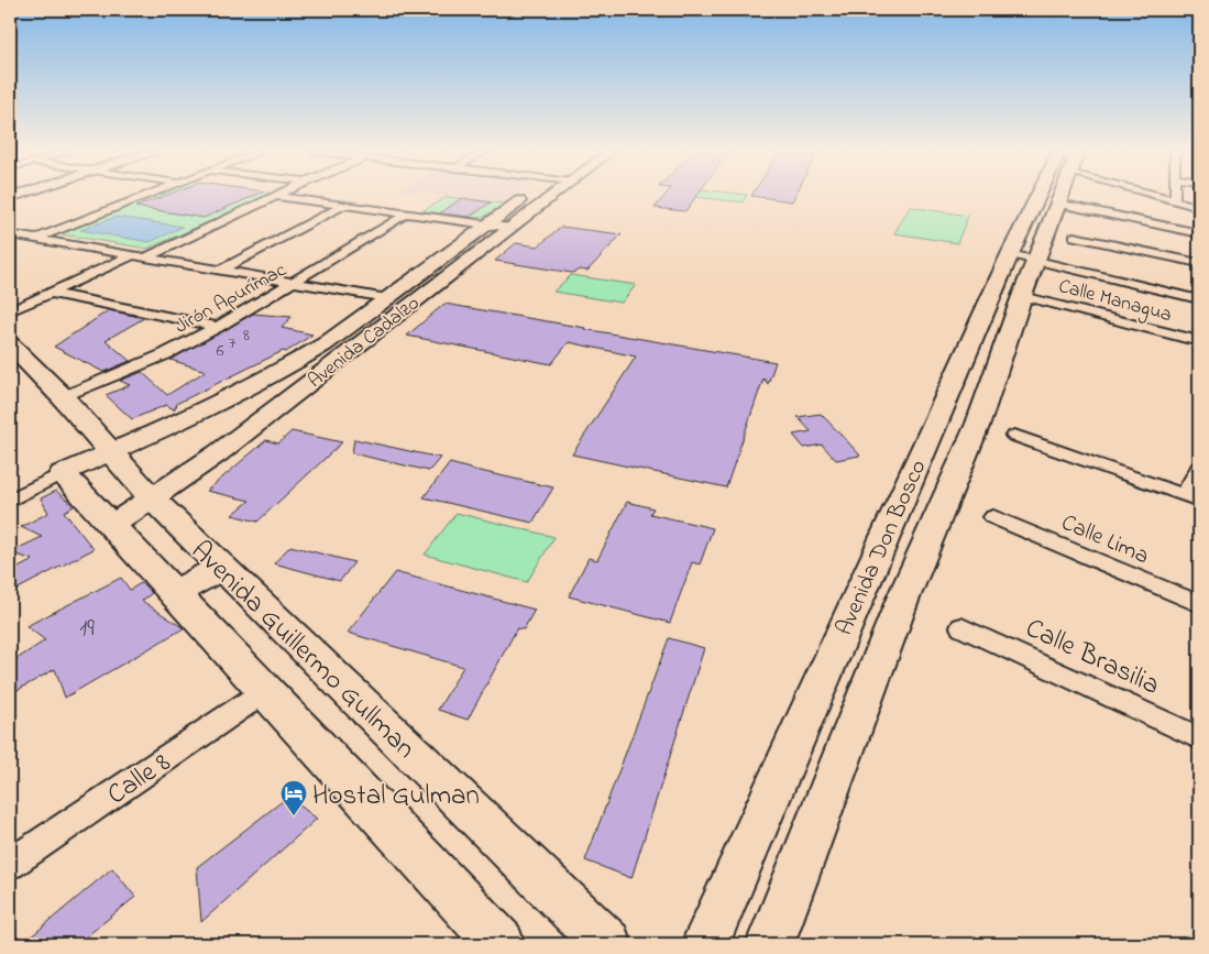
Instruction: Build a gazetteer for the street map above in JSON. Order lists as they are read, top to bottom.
{
  "streets": {
    "main road": ["Avenida Don Bosco", "Avenida Guillermo Gullman"],
    "street": [
      "Jirón Apurímac",
      "Calle Managua",
      "Avenida Cadalzo",
      "Calle Lima",
      "Calle Brasilia",
      "Calle 8"
    ]
  },
  "crossings": [
    ["Jirón Apurímac", "Avenida Guillermo Gullman"],
    ["Calle Managua", "Avenida Don Bosco"],
    ["Avenida Cadalzo", "Avenida Guillermo Gullman"],
    ["Avenida Guillermo Gullman", "Calle 8"]
  ],
  "places": {
    "hotel": ["Hostal Gulman"]
  },
  "house_numbers": [
    "8",
    "7",
    "6",
    "19"
  ]
}
